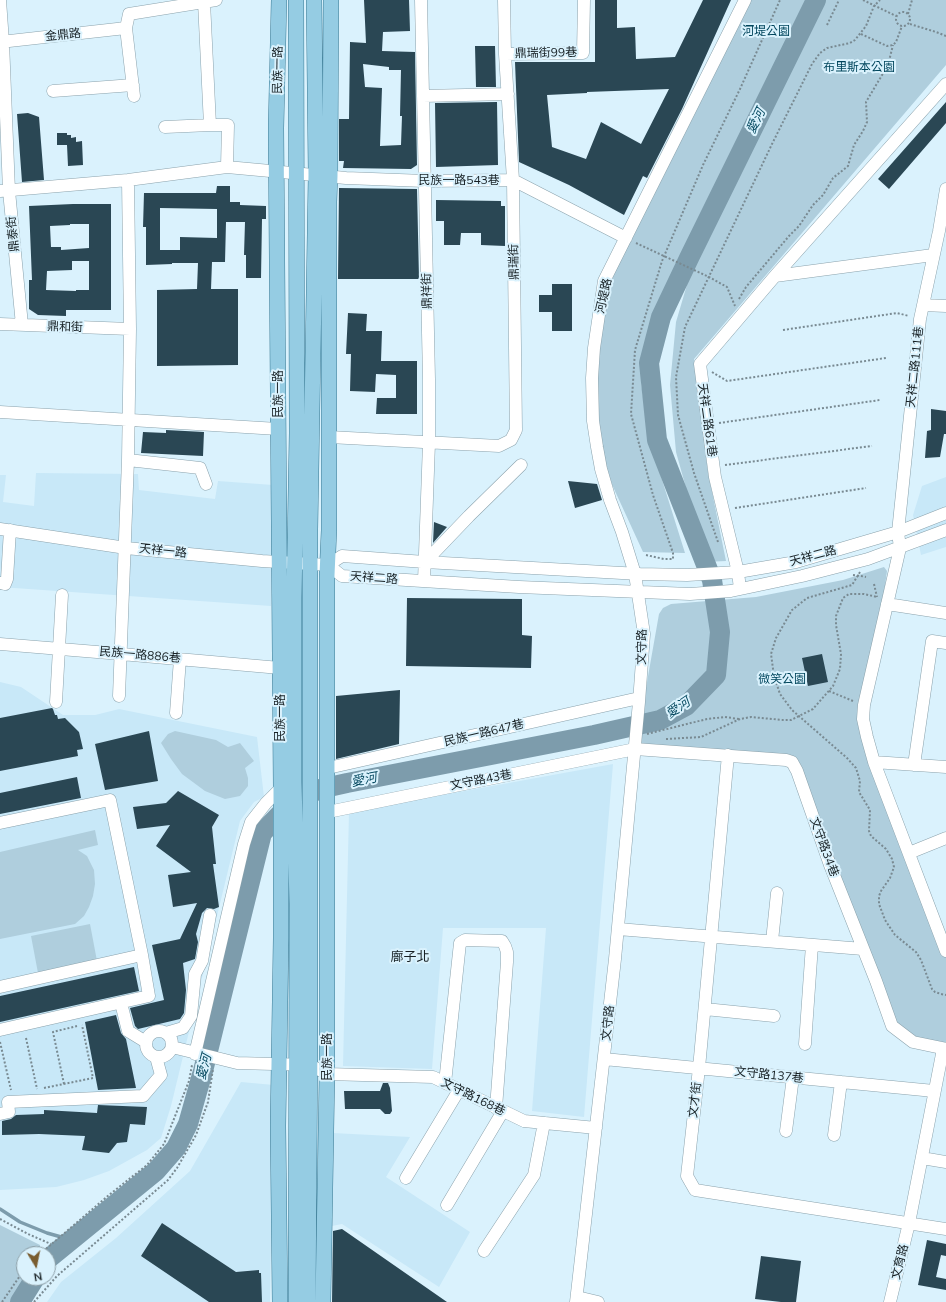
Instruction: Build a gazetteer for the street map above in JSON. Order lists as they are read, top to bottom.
{
  "streets": {
    "main road": ["民族一路"],
    "street": [
      "金鼎路",
      "鼎瑞街99巷",
      "民族一路543巷",
      "鼎泰街",
      "鼎瑞街",
      "鼎祥街",
      "河堤路",
      "鼎和街",
      "天祥二路111巷",
      "天祥二路61巷",
      "天祥一路",
      "天祥二路",
      "文守路",
      "民族一路886巷",
      "民族一路647巷",
      "文守路43巷",
      "文守路34巷",
      "文守路137巷",
      "文守路168巷",
      "文才街",
      "文育路"
    ]
  },
  "crossings": [
    ["金鼎路", "鼎泰街"],
    ["鼎瑞街99巷", "鼎瑞街"],
    ["民族一路", "民族一路543巷"],
    ["民族一路", "天祥一路"],
    ["民族一路", "民族一路886巷"],
    ["民族一路", "民族一路647巷"],
    ["民族一路", "文守路43巷"],
    ["民族一路", "文守路168巷"],
    ["民族一路543巷", "鼎泰街"],
    ["民族一路543巷", "鼎瑞街"],
    ["民族一路543巷", "鼎祥街"],
    ["民族一路543巷", "河堤路"],
    ["鼎泰街", "鼎和街"],
    ["鼎瑞街", "鼎祥街"],
    ["鼎祥街", "天祥二路"],
    ["河堤路", "天祥二路"],
    ["河堤路", "文守路"],
    ["天祥二路111巷", "天祥二路"],
    ["天祥二路61巷", "天祥二路"],
    ["天祥一路", "天祥二路"],
    ["天祥二路", "文守路"],
    ["文守路", "民族一路647巷"],
    ["文守路", "文守路43巷"],
    ["文守路", "文守路34巷"],
    ["文守路", "文守路137巷"],
    ["文守路", "文守路168巷"],
    ["文守路43巷", "文守路34巷"],
    ["文守路34巷", "文才街"],
    ["文守路34巷", "文育路"],
    ["文守路137巷", "文才街"],
    ["文守路137巷", "文育路"],
    ["文才街", "文育路"]
  ],
  "districts": ["廍子北"],
  "water": ["愛河"],
  "parks": ["河堤公園", "布里斯本公園", "微笑公園"],
  "north": "bottom"
}
